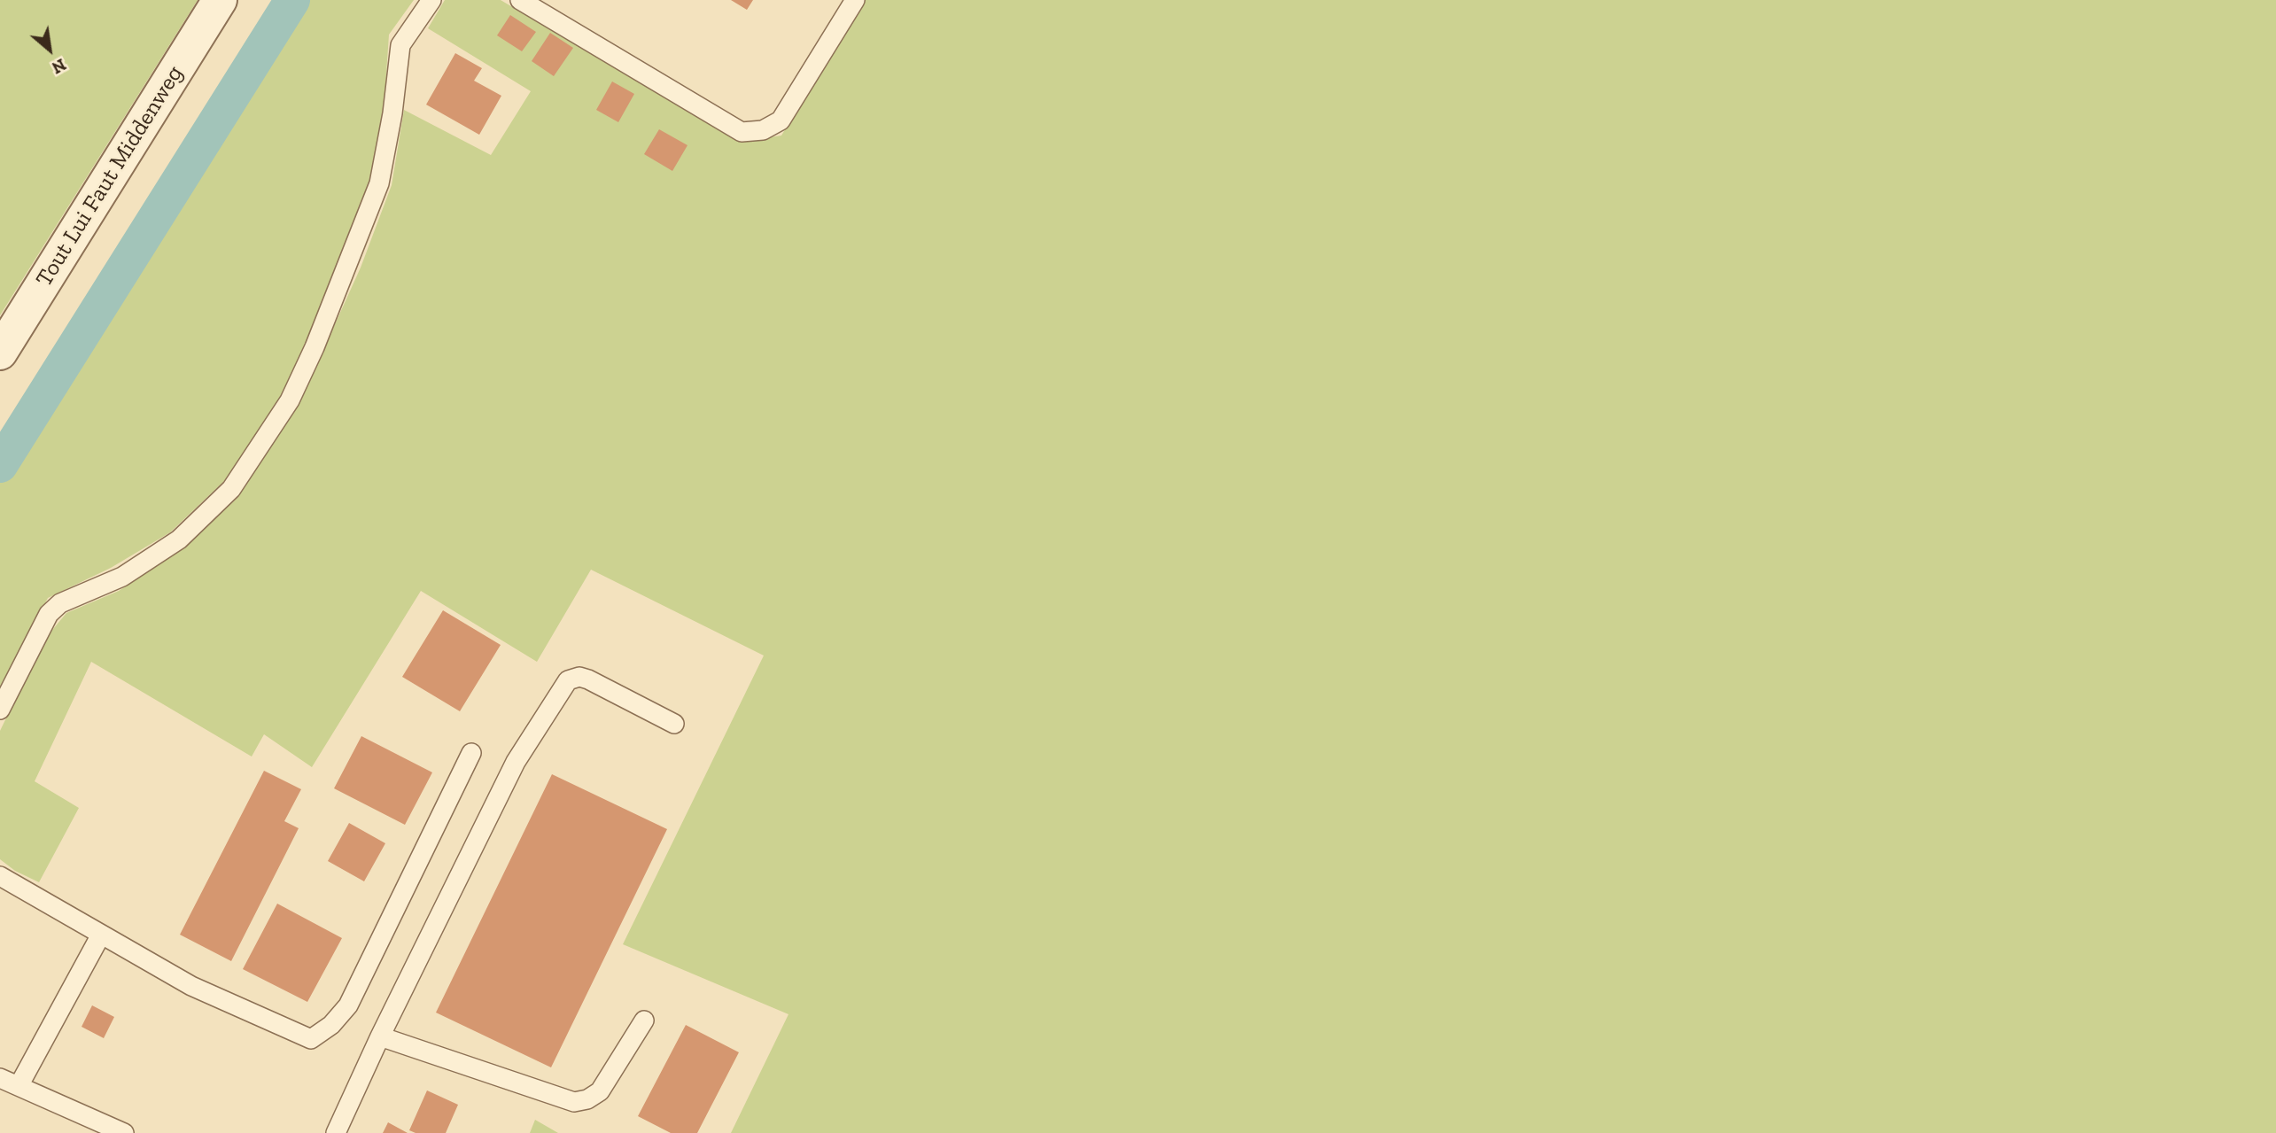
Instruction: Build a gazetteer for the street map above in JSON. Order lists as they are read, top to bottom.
{
  "streets": {
    "street": ["Tout Lui Faut Middenweg"]
  },
  "north": "bottom right"
}
